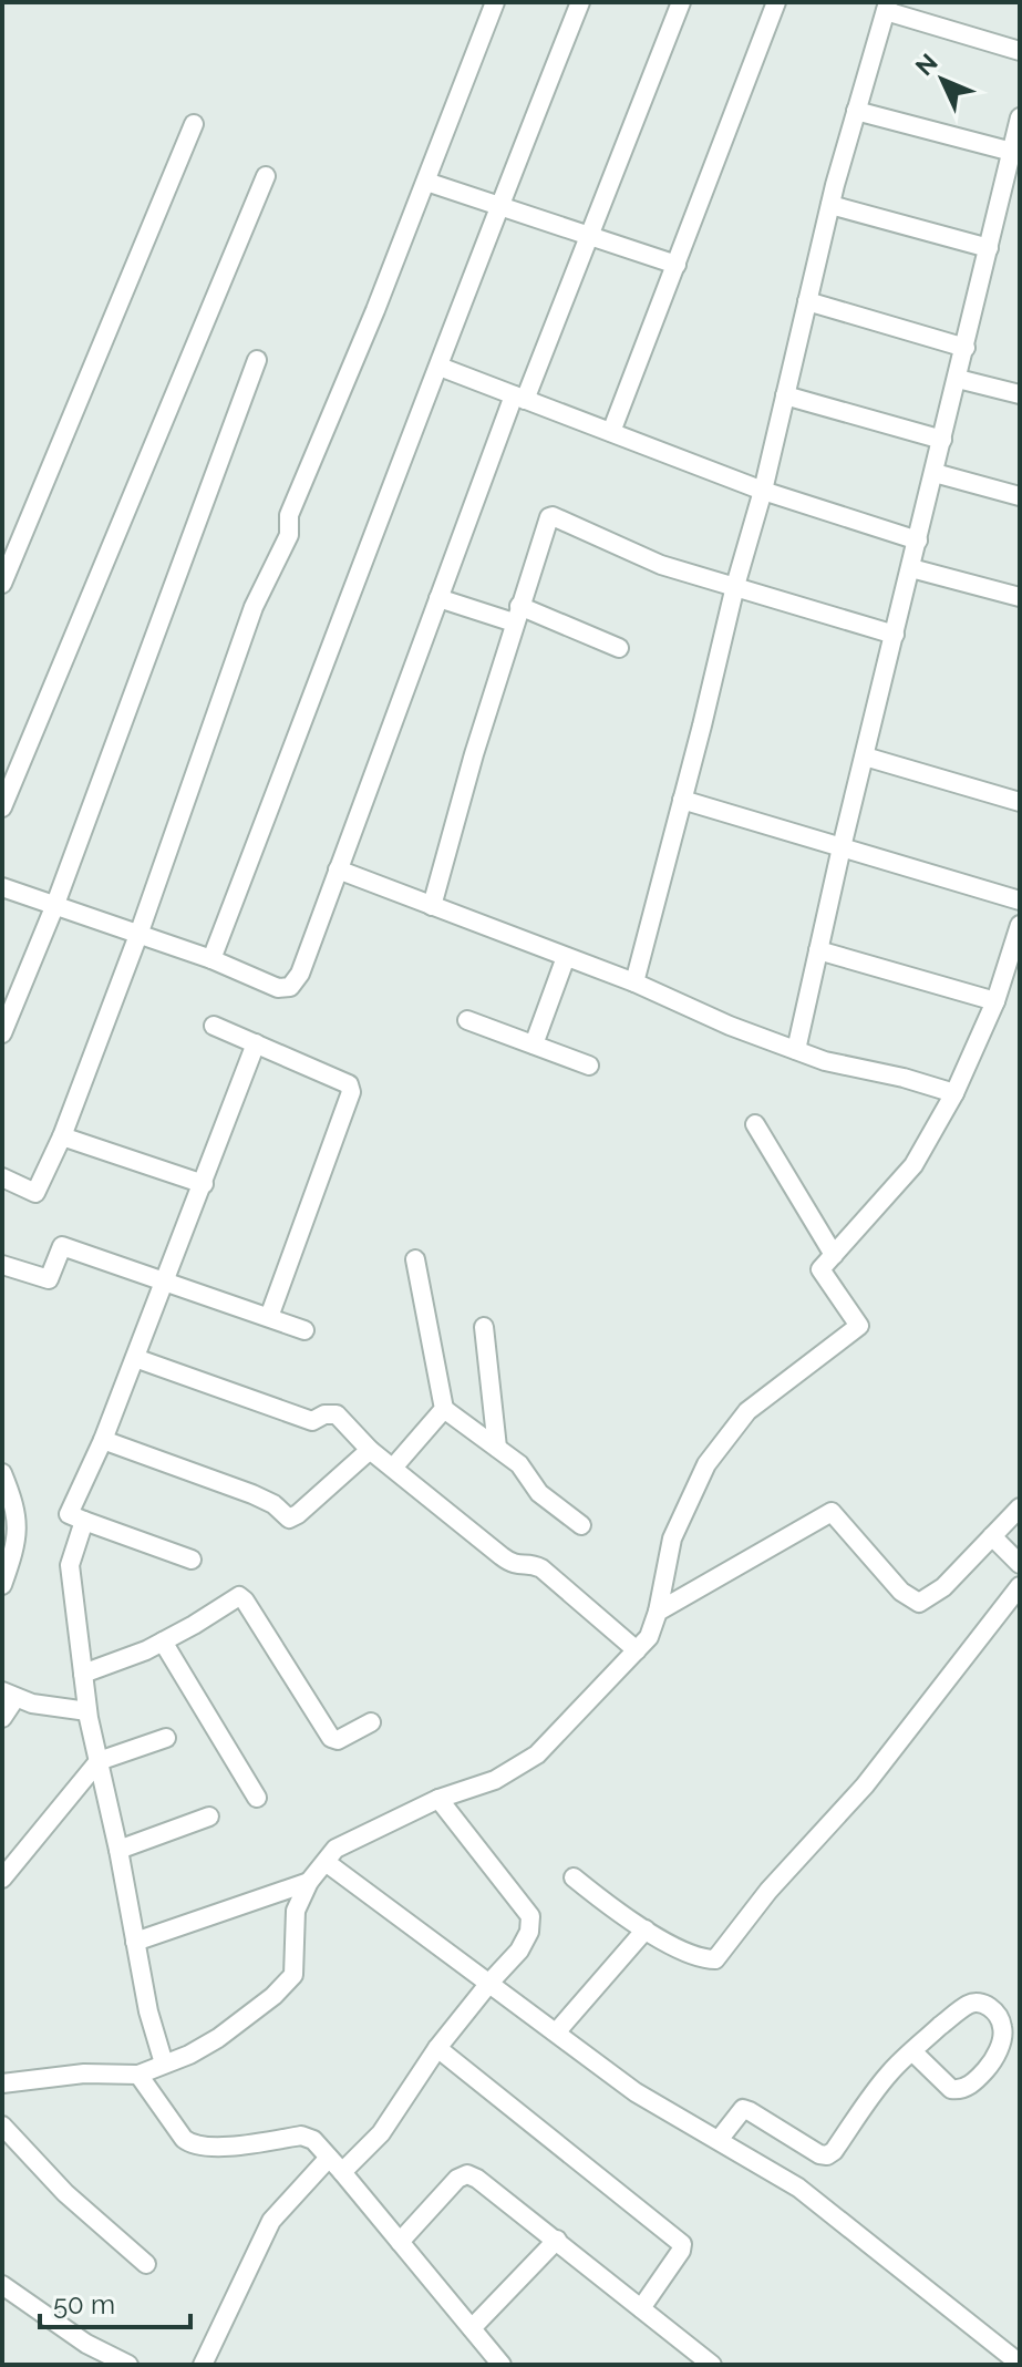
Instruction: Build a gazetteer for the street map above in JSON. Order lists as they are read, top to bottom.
{
  "scale_bar": "50 m",
  "north": "top left"
}
